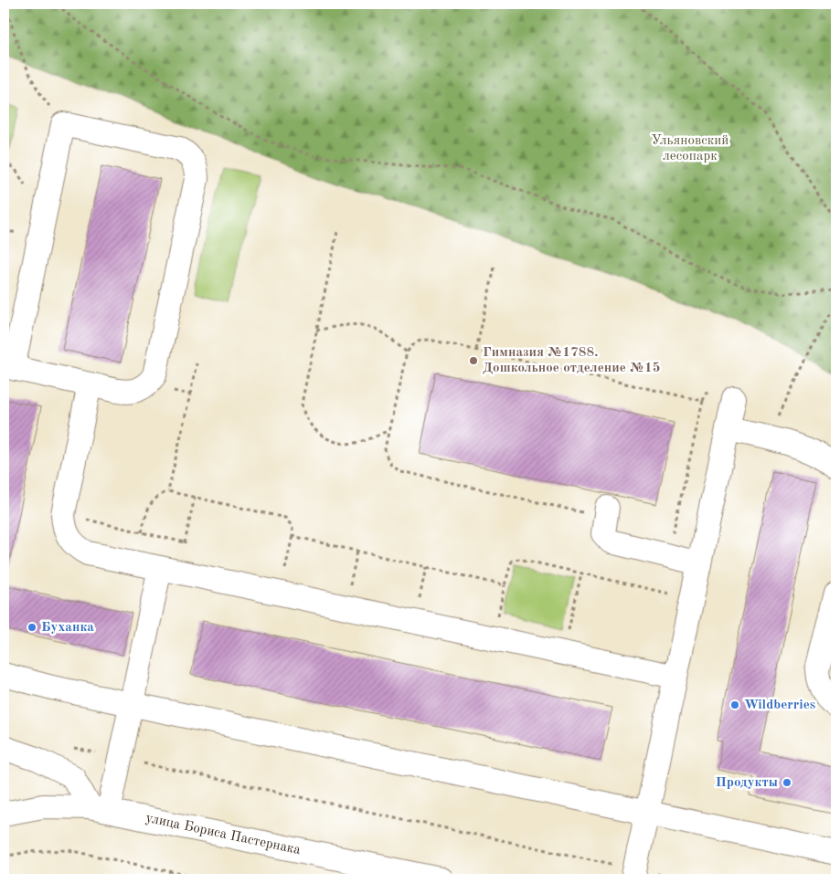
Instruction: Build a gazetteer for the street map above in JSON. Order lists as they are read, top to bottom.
{
  "streets": {
    "street": ["улица Бориса Пастернака"]
  },
  "parks": ["Ульяновский лесопарк"],
  "places": [
    "Гимназия №1788. Дошкольное отделение №15",
    "Буханка",
    "Wildberries",
    "Продукты"
  ]
}
